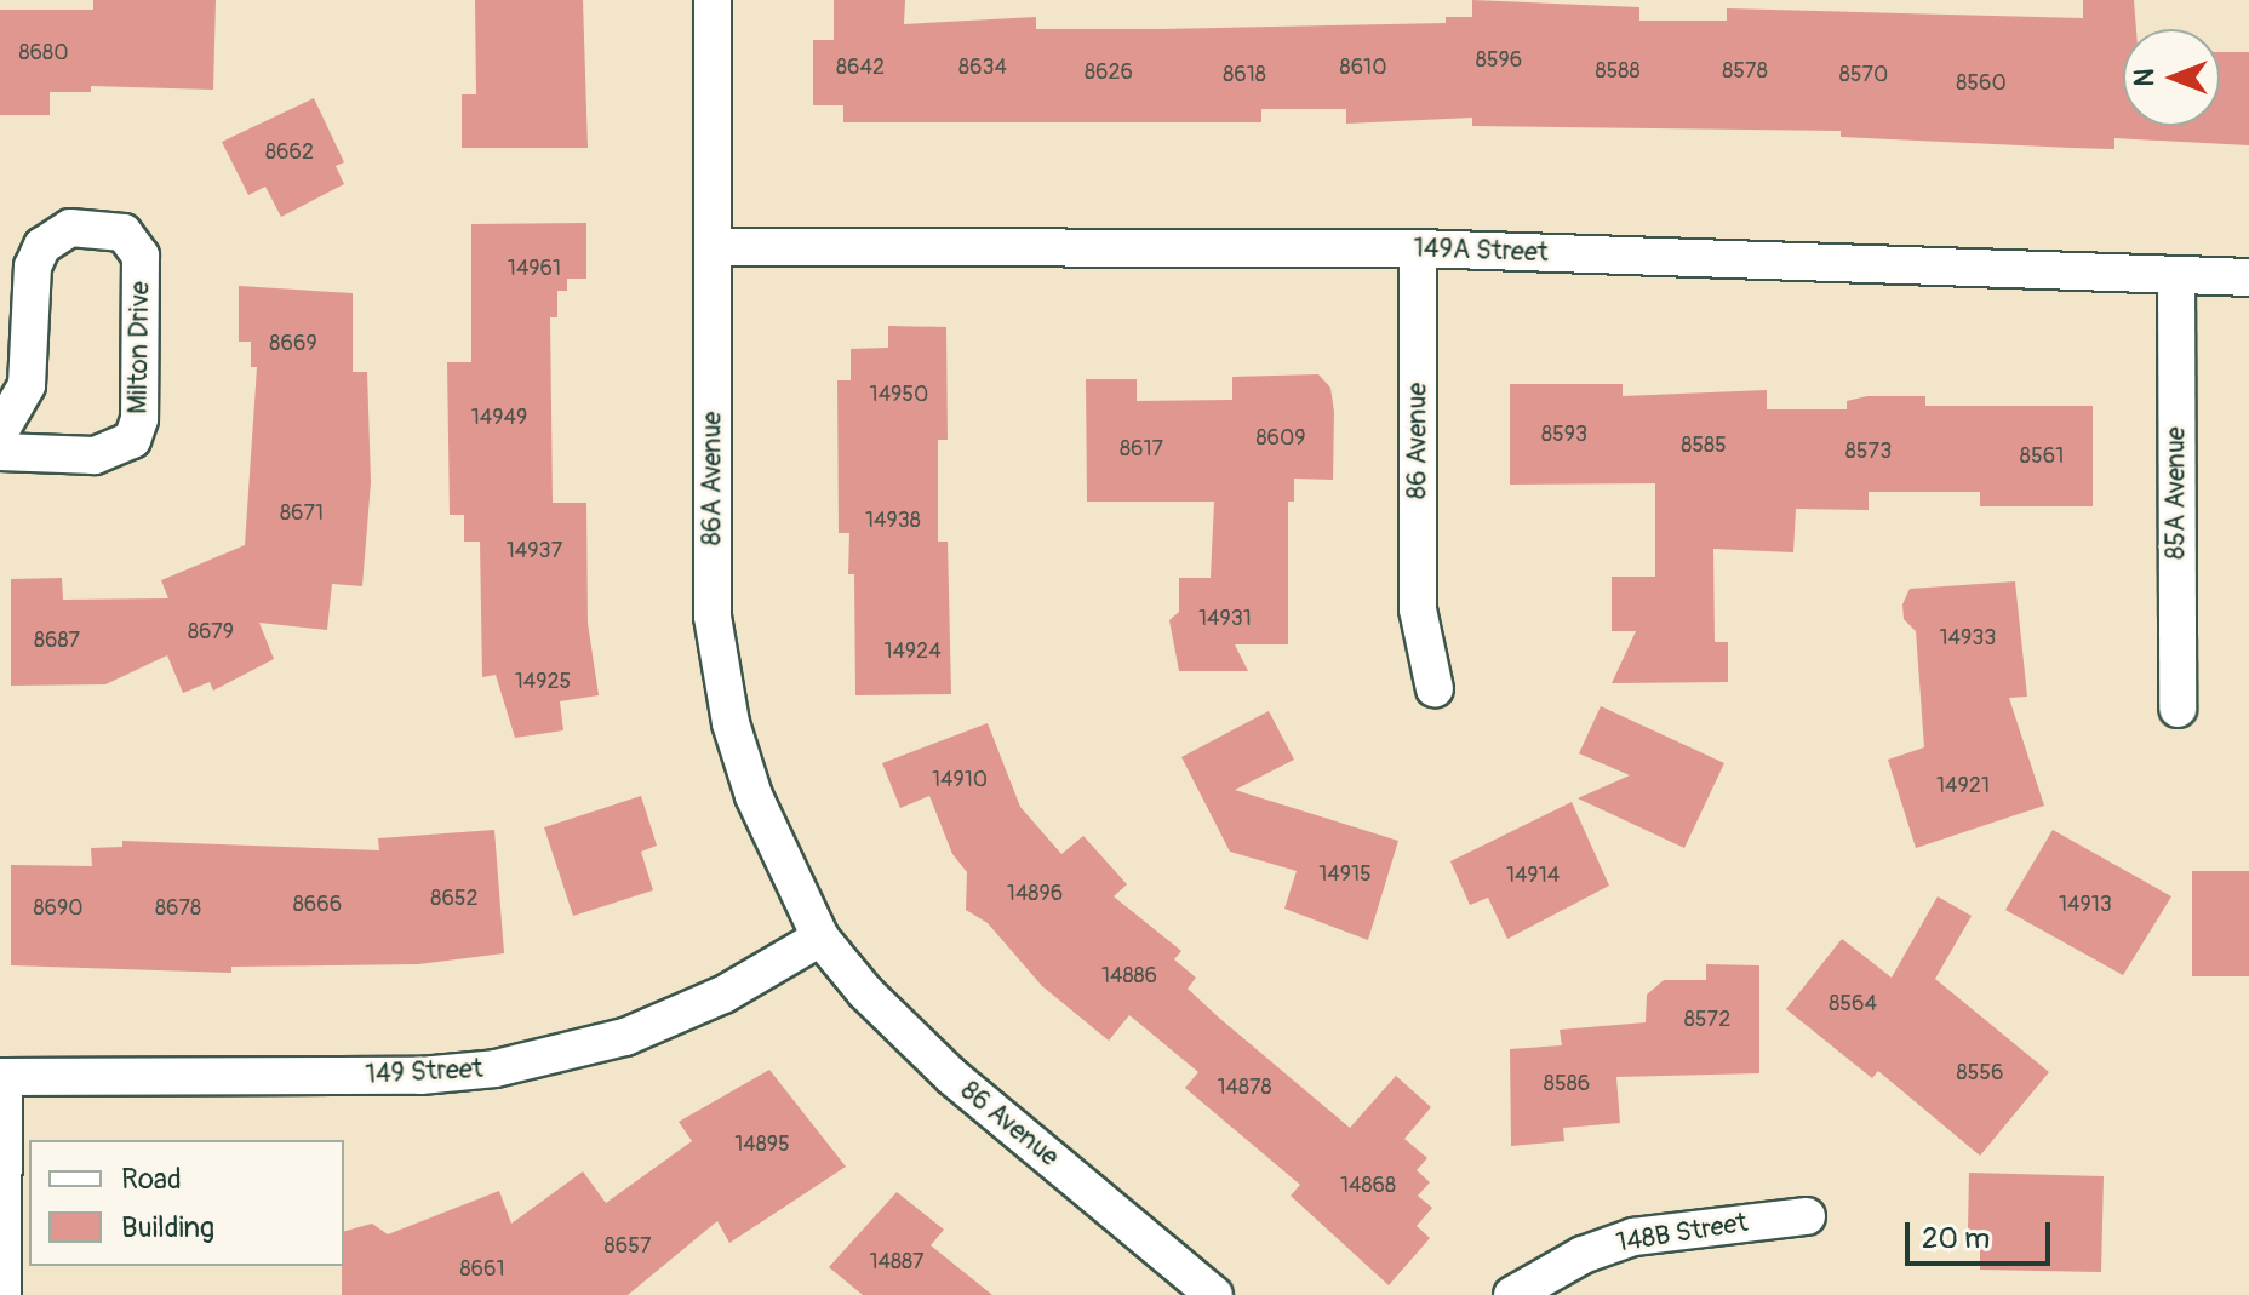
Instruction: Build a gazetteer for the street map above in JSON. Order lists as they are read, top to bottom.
{
  "streets": {
    "street": [
      "149A Street",
      "Milton Drive",
      "86 Avenue",
      "86A Avenue",
      "85A Avenue",
      "149 Street",
      "148B Street"
    ]
  },
  "crossings": [
    ["149A Street", "86 Avenue"],
    ["149A Street", "86A Avenue"],
    ["149A Street", "85A Avenue"],
    ["86 Avenue", "86A Avenue"],
    ["86 Avenue", "149 Street"],
    ["86A Avenue", "149 Street"]
  ],
  "house_numbers": [
    "8680",
    "8596",
    "8642",
    "8634",
    "8610",
    "8588",
    "8578",
    "8626",
    "8618",
    "8570",
    "8560",
    "8662",
    "14961",
    "8669",
    "14950",
    "14949",
    "8593",
    "8609",
    "8585",
    "8617",
    "8573",
    "8561",
    "8671",
    "14938",
    "14937",
    "14931",
    "8679",
    "14933",
    "8687",
    "14924",
    "14925",
    "14910",
    "14921",
    "14915",
    "14914",
    "14896",
    "8652",
    "8666",
    "14913",
    "8690",
    "8678",
    "14886",
    "8564",
    "8572",
    "8556",
    "8586",
    "14878",
    "14895",
    "14868",
    "8657",
    "14887",
    "8661"
  ],
  "legend": ["Road", "Building"],
  "scale_bar": "20 m",
  "north": "left"
}
